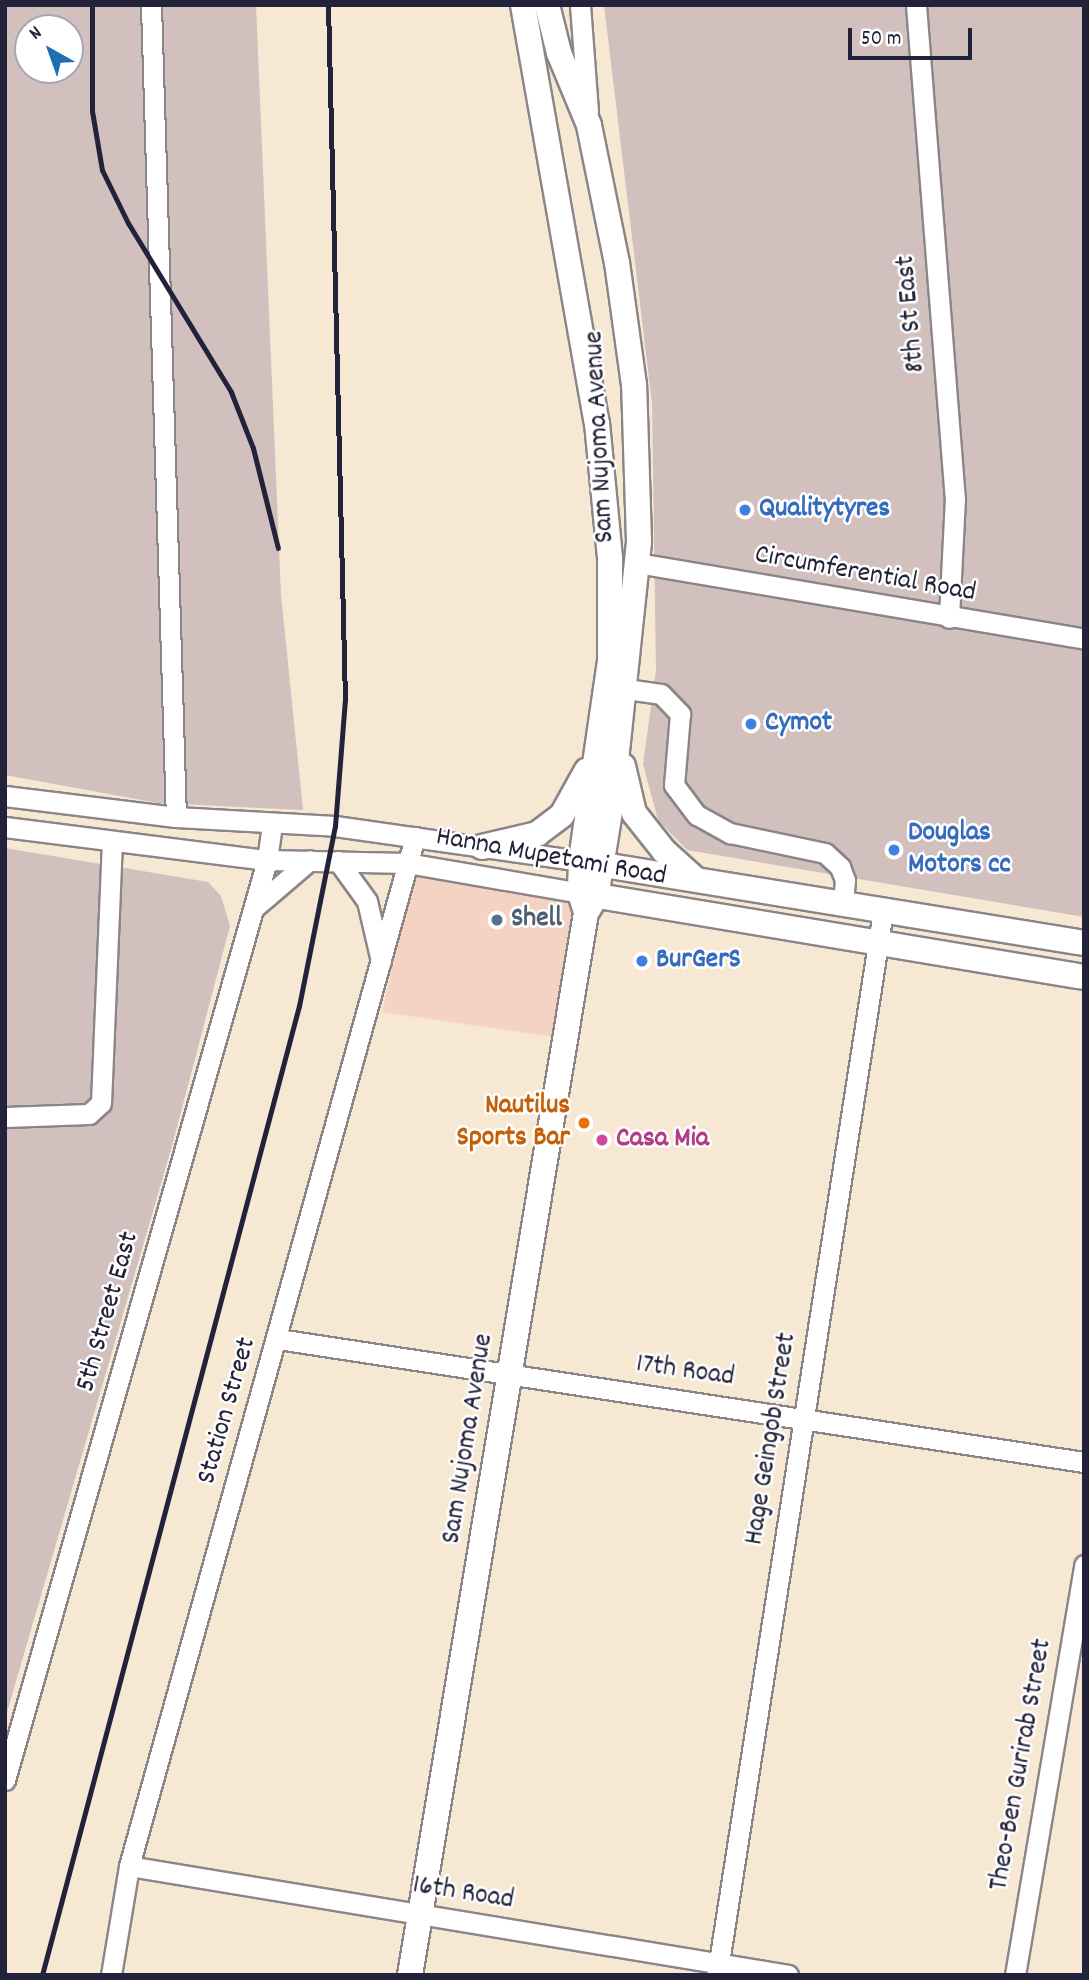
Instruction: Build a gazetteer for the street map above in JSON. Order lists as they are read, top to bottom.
{
  "streets": {
    "main road": ["Sam Nujoma Avenue", "Hanna Mupetami Road"],
    "street": [
      "8th St East",
      "Circumferential Road",
      "5th Street East",
      "17th Road",
      "Station Street",
      "Hage Geingob Street",
      "Theo-Ben Gurirab Street",
      "16th Road"
    ]
  },
  "crossings": [
    ["8th St East", "Circumferential Road"],
    ["Sam Nujoma Avenue", "Circumferential Road"],
    ["Sam Nujoma Avenue", "Hanna Mupetami Road"],
    ["Sam Nujoma Avenue", "17th Road"],
    ["Sam Nujoma Avenue", "16th Road"],
    ["Hanna Mupetami Road", "5th Street East"],
    ["Hanna Mupetami Road", "Station Street"],
    ["Hanna Mupetami Road", "Hage Geingob Street"],
    ["17th Road", "Station Street"],
    ["17th Road", "Hage Geingob Street"],
    ["Station Street", "16th Road"],
    ["Hage Geingob Street", "16th Road"]
  ],
  "places": [
    "Qualitytyres",
    "Cymot",
    "Douglas Motors cc",
    "Shell",
    "BurGerS",
    "Nautilus Sports Bar",
    "Casa Mia"
  ],
  "scale_bar": "50 m",
  "north": "top left"
}
